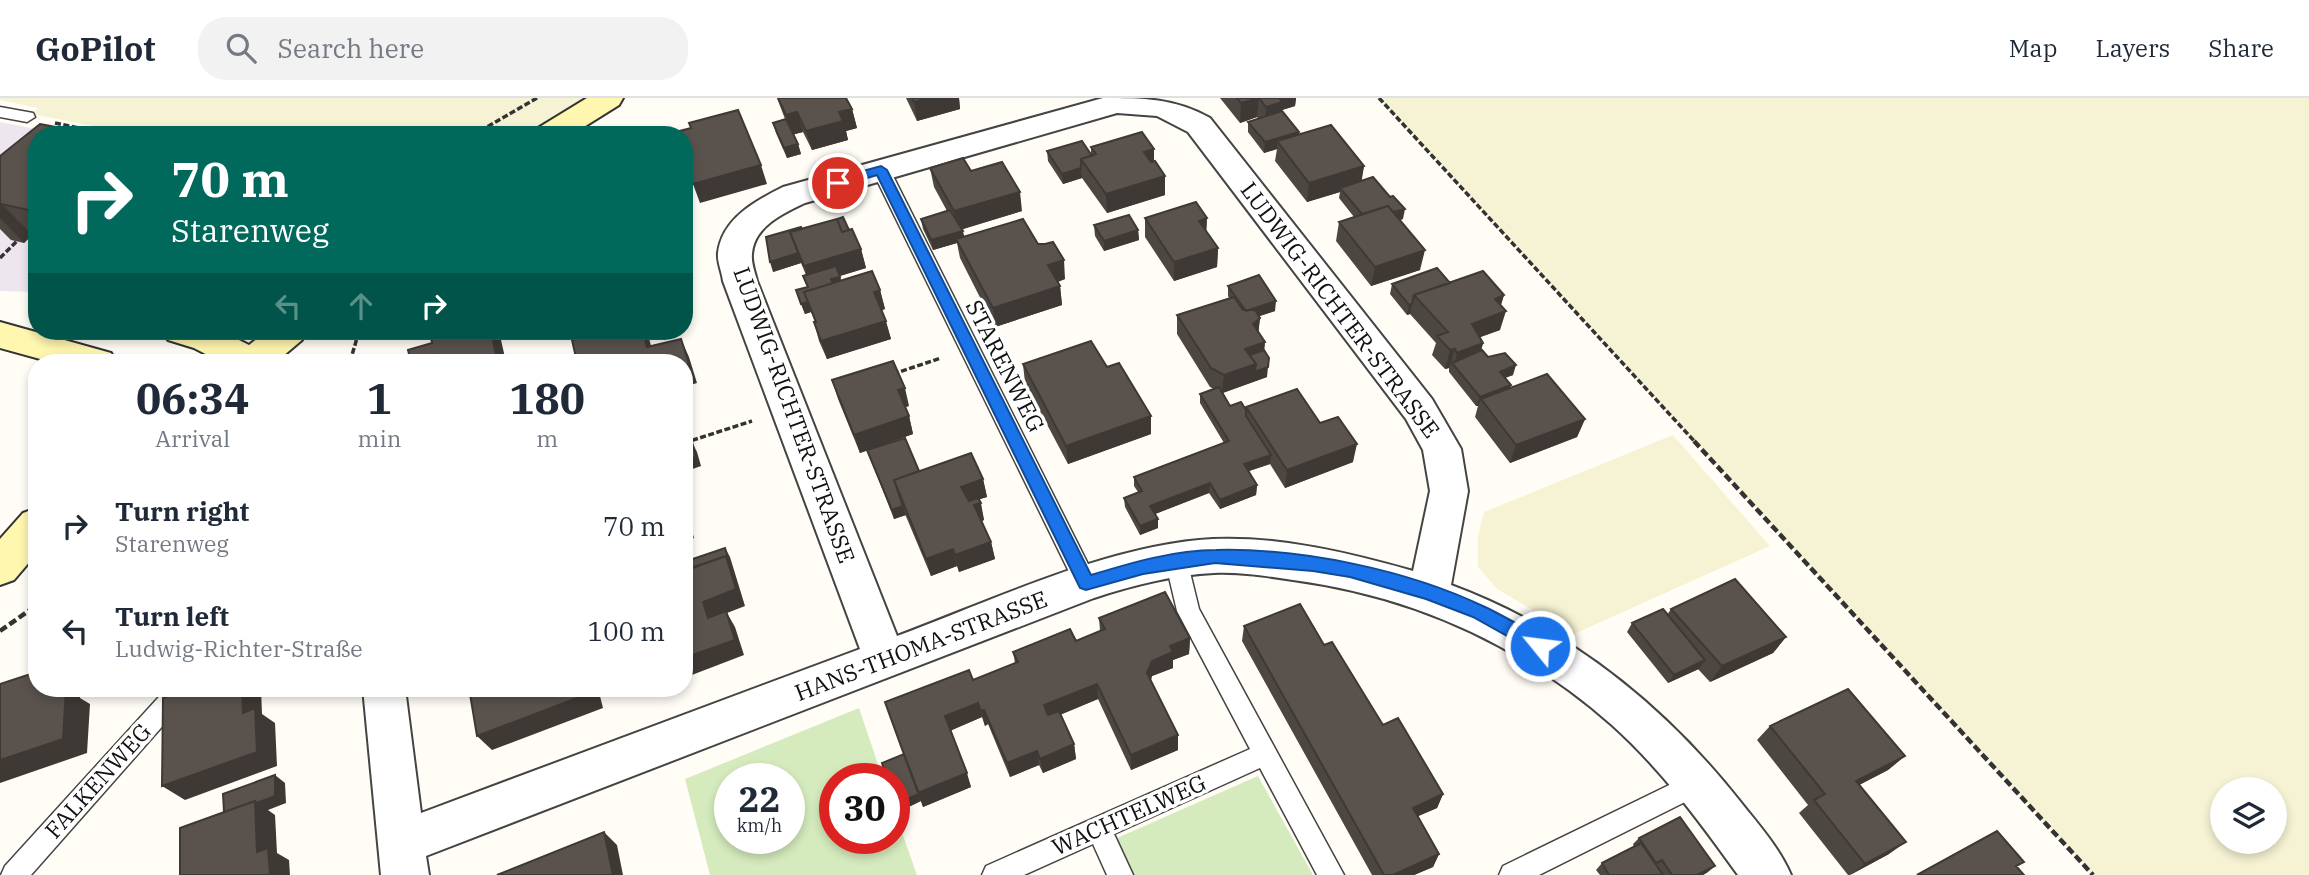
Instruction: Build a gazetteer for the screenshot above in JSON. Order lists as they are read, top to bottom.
{
  "streets": {
    "street": ["LUDWIG-RICHTER-STRASSE", "HANS-THOMA-STRASSE"],
    "lane": ["STARENWEG", "FALKENWEG", "WACHTELWEG"]
  },
  "crossings": [
    ["LUDWIG-RICHTER-STRASSE", "STARENWEG"],
    ["LUDWIG-RICHTER-STRASSE", "HANS-THOMA-STRASSE"],
    ["STARENWEG", "HANS-THOMA-STRASSE"]
  ],
  "page": {
    "header": "GoPilot",
    "search": "Search here",
    "nav": ["Map", "Layers", "Share"],
    "turn": ["70 m", "Starenweg"],
    "eta": [
      "06:34",
      "Arrival",
      "1",
      "min",
      "180",
      "m"
    ],
    "list": [
      {
        "name": "Turn right",
        "note": "Starenweg",
        "value": "70 m"
      },
      {
        "name": "Turn left",
        "note": "Ludwig-Richter-Straße",
        "value": "100 m"
      }
    ],
    "speed": "22 km/h",
    "limit": "30"
  }
}
